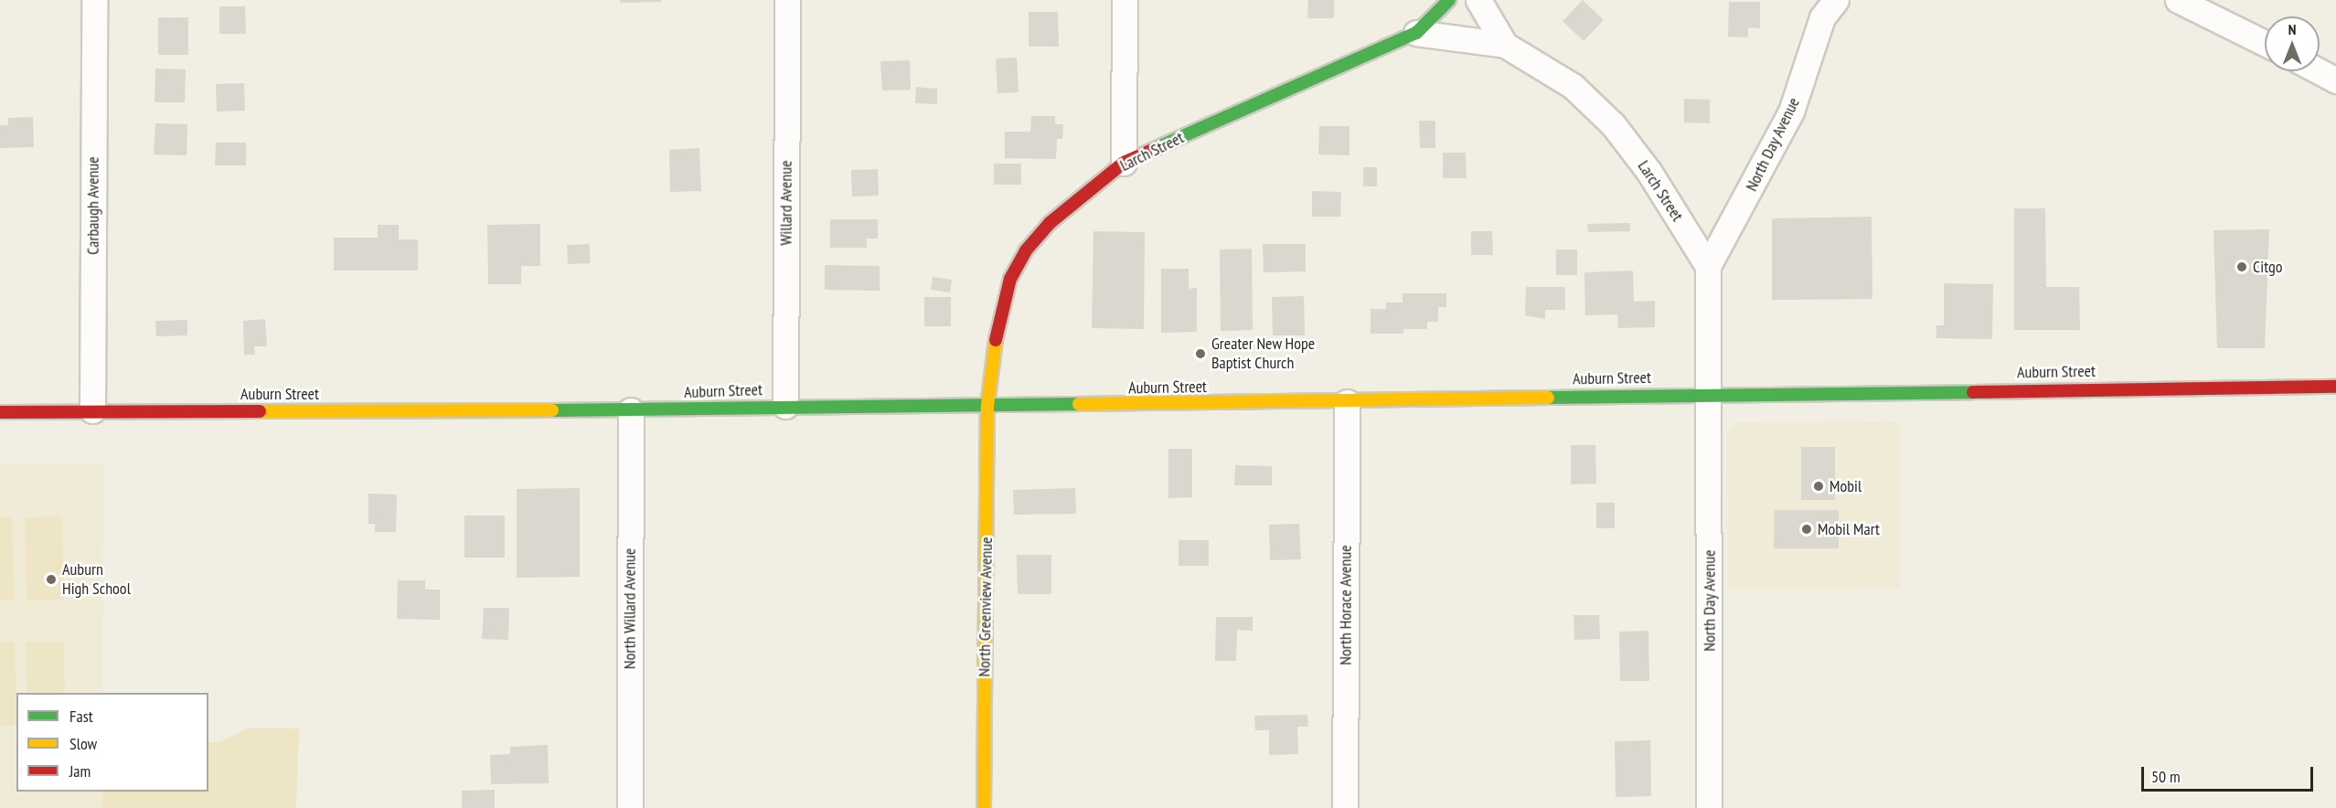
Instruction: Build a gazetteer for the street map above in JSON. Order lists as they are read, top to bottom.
{
  "streets": {
    "main road": ["Larch Street", "Auburn Street", "North Greenview Avenue"],
    "street": [
      "North Day Avenue",
      "Willard Avenue",
      "Carbaugh Avenue",
      "North Horace Avenue",
      "North Willard Avenue"
    ]
  },
  "crossings": [
    ["North Day Avenue", "Larch Street"],
    ["North Day Avenue", "Auburn Street"],
    ["Larch Street", "Auburn Street"],
    ["Larch Street", "North Greenview Avenue"],
    ["Willard Avenue", "Auburn Street"],
    ["Carbaugh Avenue", "Auburn Street"],
    ["Auburn Street", "North Horace Avenue"],
    ["Auburn Street", "North Greenview Avenue"],
    ["Auburn Street", "North Willard Avenue"]
  ],
  "places": [
    "Citgo",
    "Greater New Hope Baptist Church",
    "Mobil",
    "Mobil Mart",
    "Auburn High School"
  ],
  "legend": ["Fast", "Slow", "Jam"],
  "scale_bar": "50 m",
  "north": "top"
}
